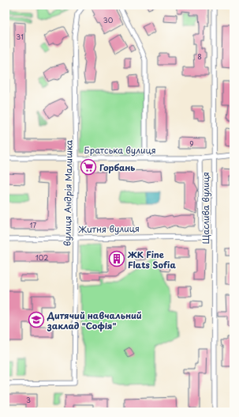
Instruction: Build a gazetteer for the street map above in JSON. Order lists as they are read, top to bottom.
{
  "streets": {
    "street": [
      "Братська вулиця",
      "вулиця Андрія Малишка",
      "Щаслива вулиця",
      "Житня вулиця"
    ]
  },
  "crossings": [
    ["Братська вулиця", "вулиця Андрія Малишка"],
    ["Братська вулиця", "Щаслива вулиця"],
    ["вулиця Андрія Малишка", "Житня вулиця"],
    ["Щаслива вулиця", "Житня вулиця"]
  ],
  "places": {
    "supermarket": ["Горбань"],
    "building": ["ЖК Fine Flats Sofia"],
    "school or university": ["Дитячий навчальний заклад \"Софія\""]
  },
  "house_numbers": [
    "30",
    "31",
    "8",
    "9",
    "17",
    "102",
    "3"
  ]
}
